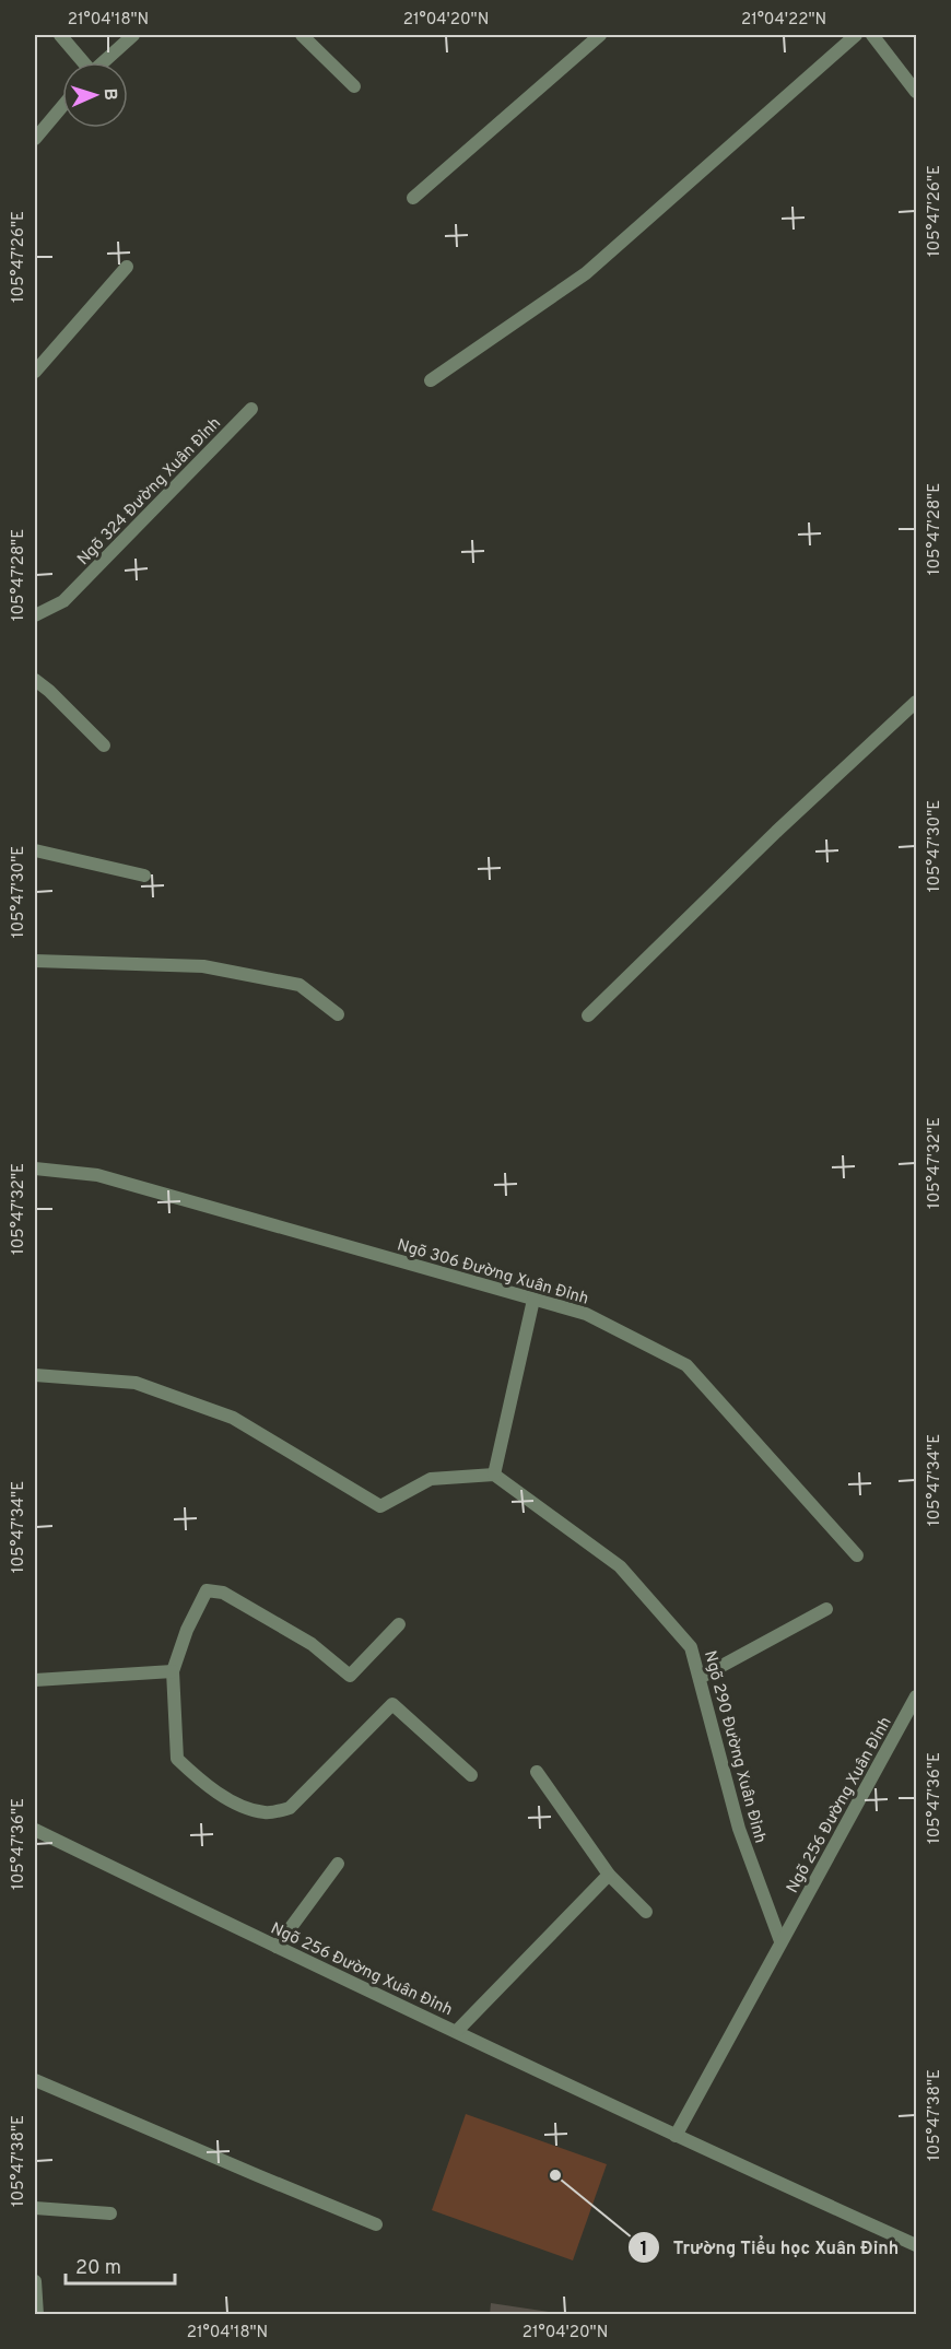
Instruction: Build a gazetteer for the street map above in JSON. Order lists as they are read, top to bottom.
{
  "streets": {
    "street": [
      "Ngõ 324 Đường Xuân Đỉnh",
      "Ngõ 306 Đường Xuân Đỉnh",
      "Ngõ 290 Đường Xuân Đỉnh",
      "Ngõ 256 Đường Xuân Đỉnh"
    ]
  },
  "crossings": [
    ["Ngõ 290 Đường Xuân Đỉnh", "Ngõ 256 Đường Xuân Đỉnh"]
  ],
  "places": ["Trường Tiểu học Xuân Đỉnh"],
  "scale_bar": "20 m",
  "north": "right",
  "coordinates": [
    "21°04'18\"N",
    "21°04'20\"N",
    "21°04'22\"N",
    "105°47'26\"E",
    "105°47'28\"E",
    "105°47'30\"E",
    "105°47'32\"E",
    "105°47'34\"E",
    "105°47'36\"E",
    "105°47'38\"E"
  ]
}
